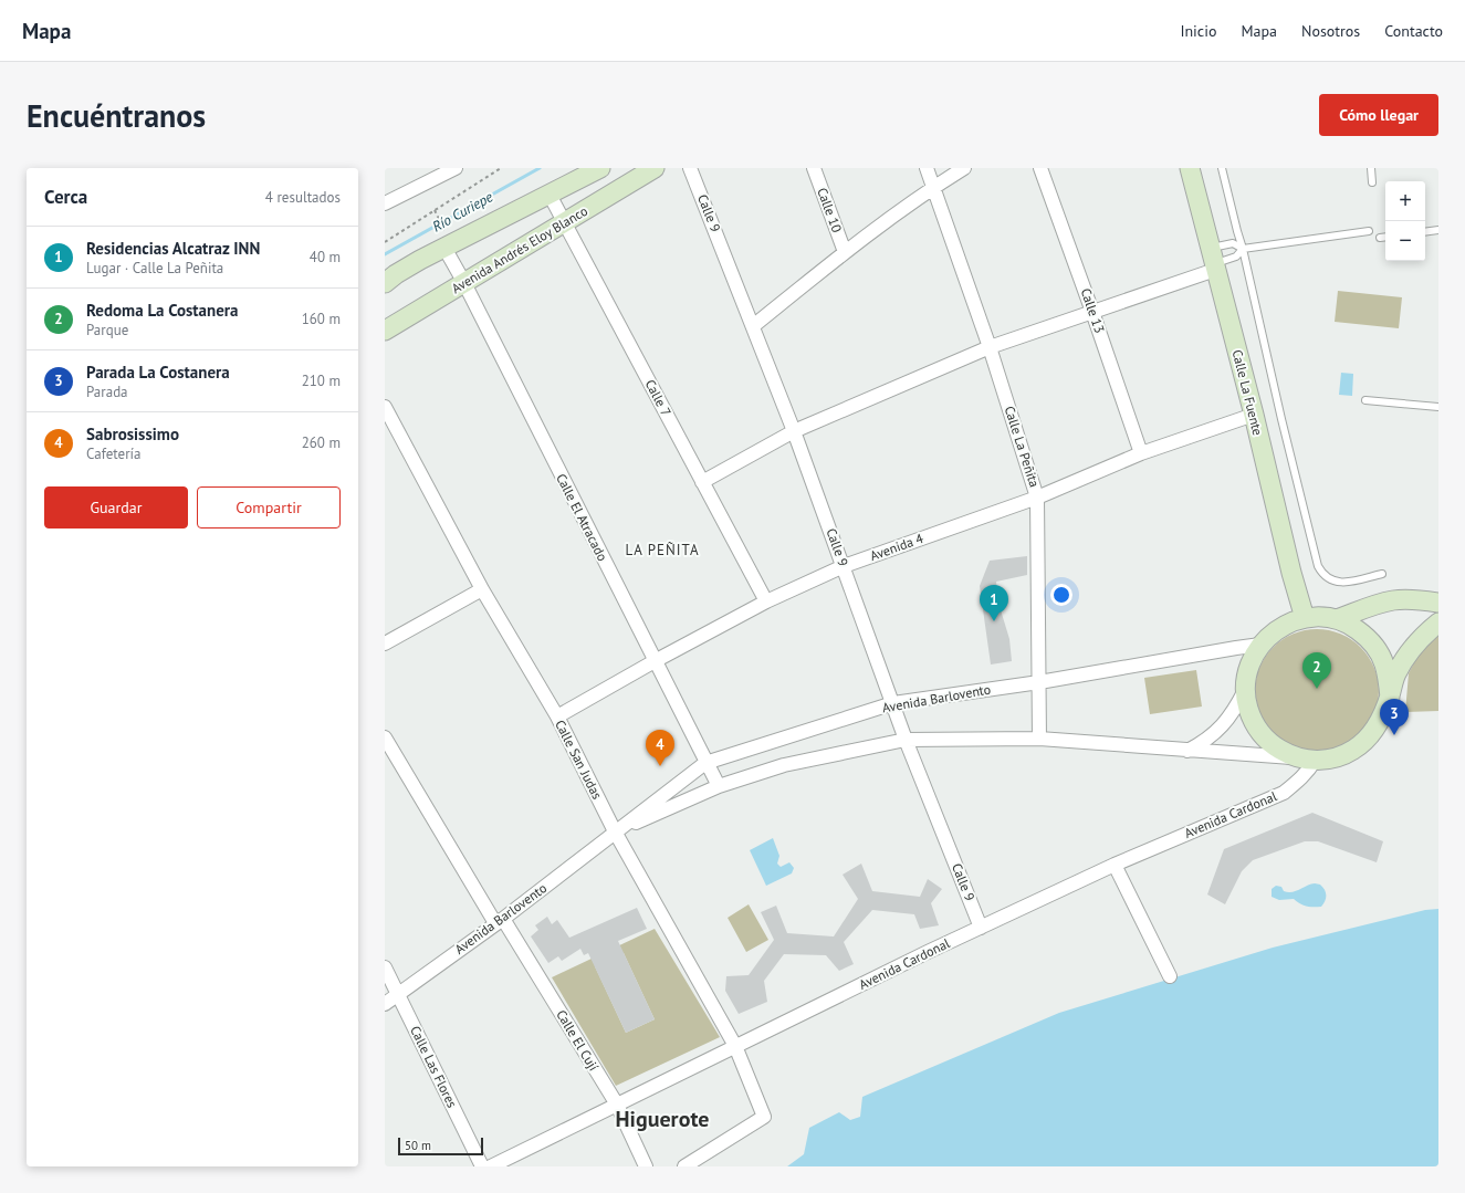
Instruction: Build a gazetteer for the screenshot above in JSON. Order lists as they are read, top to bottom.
{
  "streets": {
    "main road": ["Avenida Andrés Eloy Blanco", "Calle La Fuente"],
    "street": [
      "Calle 10",
      "Calle 9",
      "Calle 13",
      "Calle 7",
      "Calle La Peñita",
      "Calle El Atracado",
      "Avenida 4",
      "Avenida Barlovento",
      "Calle San Judas",
      "Avenida Cardonal",
      "Calle El Cují",
      "Calle Las Flores"
    ]
  },
  "crossings": [
    ["Calle 9", "Avenida 4"],
    ["Calle 9", "Avenida Barlovento"],
    ["Calle 9", "Avenida Cardonal"],
    ["Avenida Andrés Eloy Blanco", "Calle 7"],
    ["Avenida Andrés Eloy Blanco", "Calle El Atracado"],
    ["Calle 13", "Avenida 4"],
    ["Calle La Fuente", "Avenida 4"],
    ["Calle La Fuente", "Avenida Barlovento"],
    ["Calle La Fuente", "Avenida Cardonal"],
    ["Calle 7", "Avenida 4"],
    ["Calle La Peñita", "Avenida 4"],
    ["Calle La Peñita", "Avenida Barlovento"],
    ["Calle El Atracado", "Avenida 4"],
    ["Calle El Atracado", "Avenida Barlovento"],
    ["Avenida 4", "Calle San Judas"],
    ["Avenida Barlovento", "Calle San Judas"],
    ["Avenida Barlovento", "Avenida Cardonal"],
    ["Avenida Barlovento", "Calle El Cují"],
    ["Avenida Barlovento", "Calle Las Flores"],
    ["Calle San Judas", "Avenida Cardonal"],
    ["Avenida Cardonal", "Calle El Cují"]
  ],
  "districts": ["LA PEÑITA", "Higuerote"],
  "water": ["Río Curiepe"],
  "scale_bar": "50 m",
  "page": {
    "header": "Mapa",
    "nav": [
      "Inicio",
      "Mapa",
      "Nosotros",
      "Contacto"
    ],
    "buttons": [
      "Cómo llegar",
      ["Guardar", "Compartir"]
    ],
    "title": "Encuéntranos",
    "heading": ["Cerca", "4 resultados"],
    "map_buttons": ["+", "−"],
    "list": [
      {
        "mark": "1",
        "name": "Residencias Alcatraz INN",
        "note": "Lugar · Calle La Peñita",
        "value": "40 m"
      },
      {
        "mark": "2",
        "name": "Redoma La Costanera",
        "note": "Parque",
        "value": "160 m"
      },
      {
        "mark": "3",
        "name": "Parada La Costanera",
        "note": "Parada",
        "value": "210 m"
      },
      {
        "mark": "4",
        "name": "Sabrosissimo",
        "note": "Cafetería",
        "value": "260 m"
      }
    ],
    "pins": [
      "1",
      "2",
      "3",
      "4"
    ],
    "scale": "50 m"
  }
}
